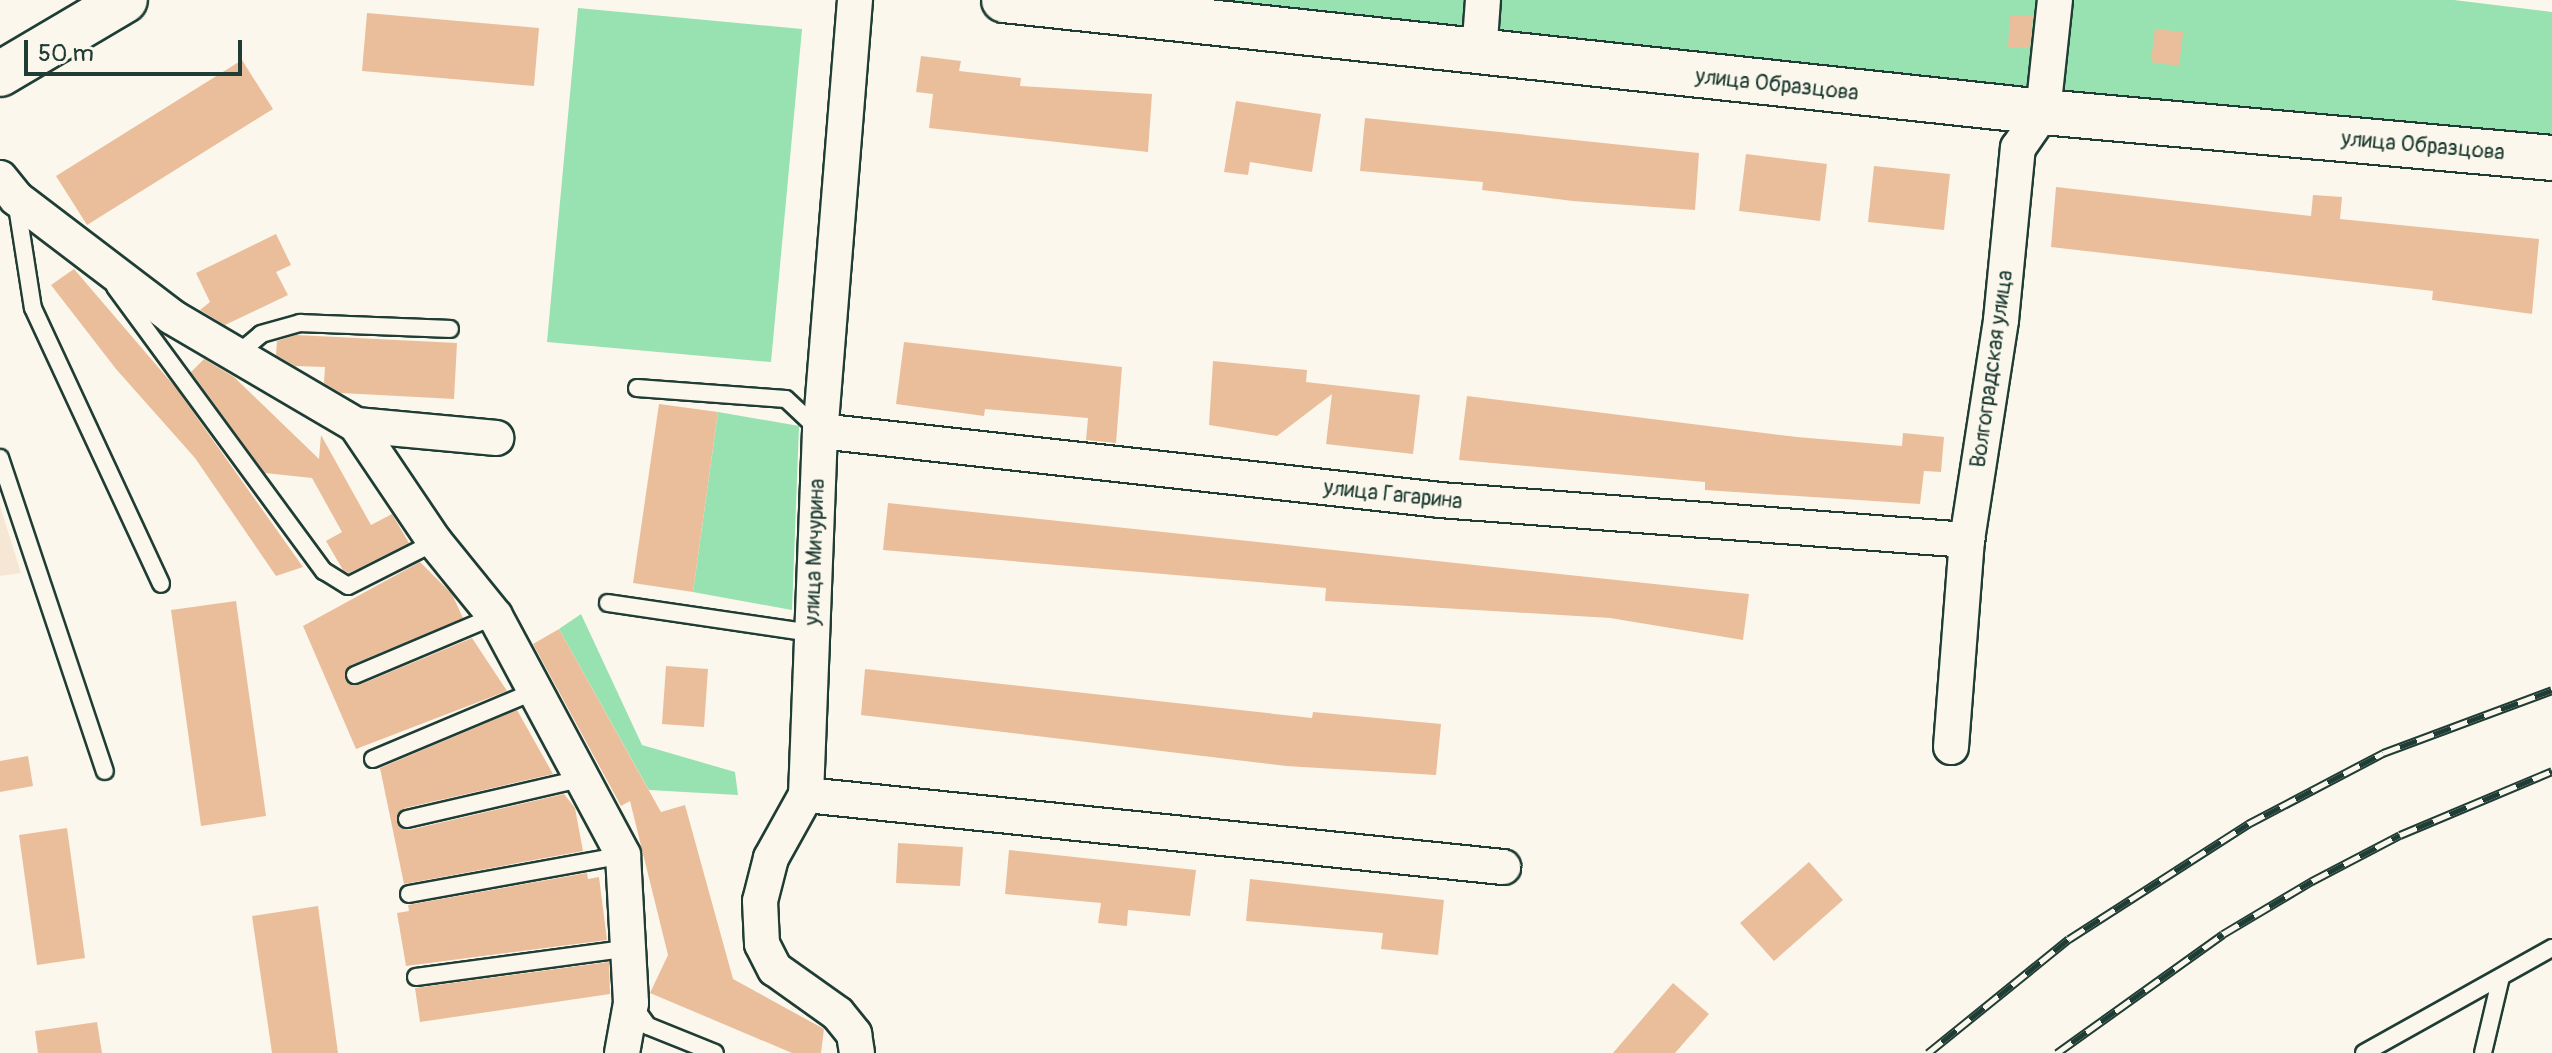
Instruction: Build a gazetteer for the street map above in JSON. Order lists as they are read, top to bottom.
{
  "streets": {
    "street": [
      "улица Образцова",
      "Волгоградская улица",
      "улица Гагарина",
      "улица Мичурина"
    ]
  },
  "crossings": [
    ["улица Образцова", "Волгоградская улица"],
    ["Волгоградская улица", "улица Гагарина"],
    ["улица Гагарина", "улица Мичурина"]
  ],
  "scale_bar": "50 m"
}
